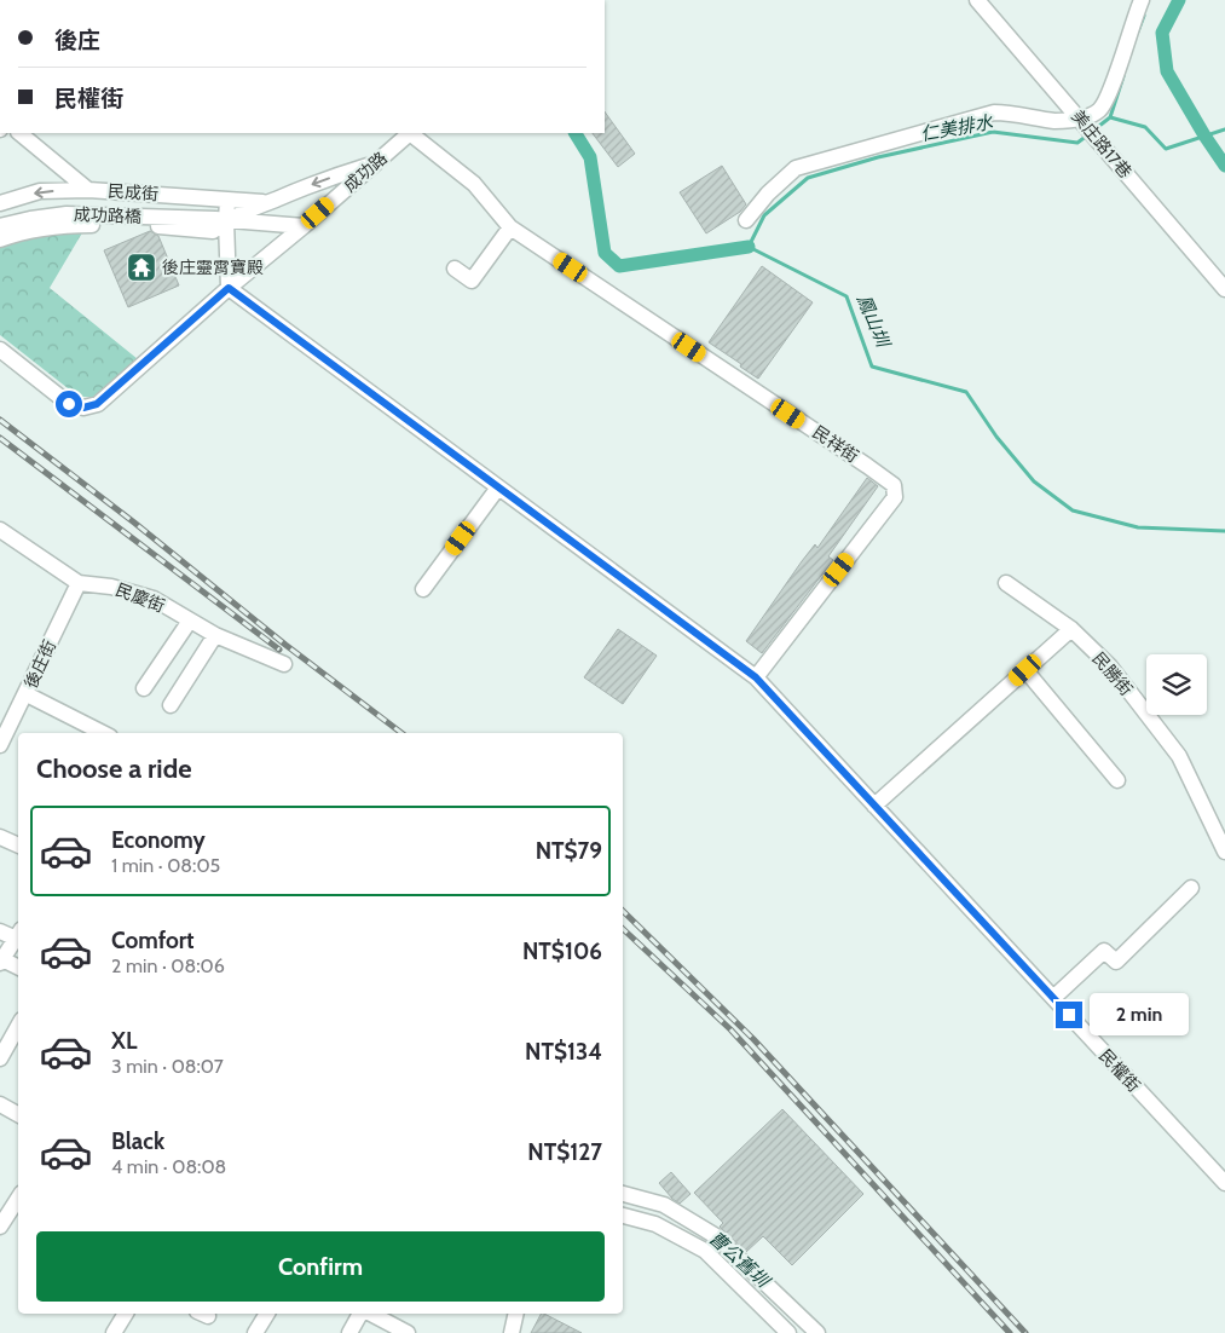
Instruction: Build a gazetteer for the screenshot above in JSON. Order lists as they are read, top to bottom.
{
  "streets": {
    "street": [
      "美庄路17巷",
      "成功路",
      "民成街",
      "成功路橋",
      "民祥街",
      "民慶街",
      "後庄街",
      "民勝街",
      "民權街"
    ]
  },
  "crossings": [
    ["成功路", "民祥街"],
    ["成功路", "民權街"],
    ["民祥街", "民權街"],
    ["民慶街", "後庄街"]
  ],
  "water": ["仁美排水", "鳳山圳", "曹公舊圳"],
  "places": {
    "temple": ["後庄靈霄寶殿"]
  },
  "page": {
    "banner": ["後庄", "民權街"],
    "heading": "Choose a ride",
    "list": [
      {
        "name": "Economy",
        "note": "1 min · 08:05",
        "value": "NT$79"
      },
      {
        "name": "Comfort",
        "note": "2 min · 08:06",
        "value": "NT$106"
      },
      {
        "name": "XL",
        "note": "3 min · 08:07",
        "value": "NT$134"
      },
      {
        "name": "Black",
        "note": "4 min · 08:08",
        "value": "NT$127"
      }
    ],
    "bubble": "2 min",
    "buttons": "Confirm"
  }
}
